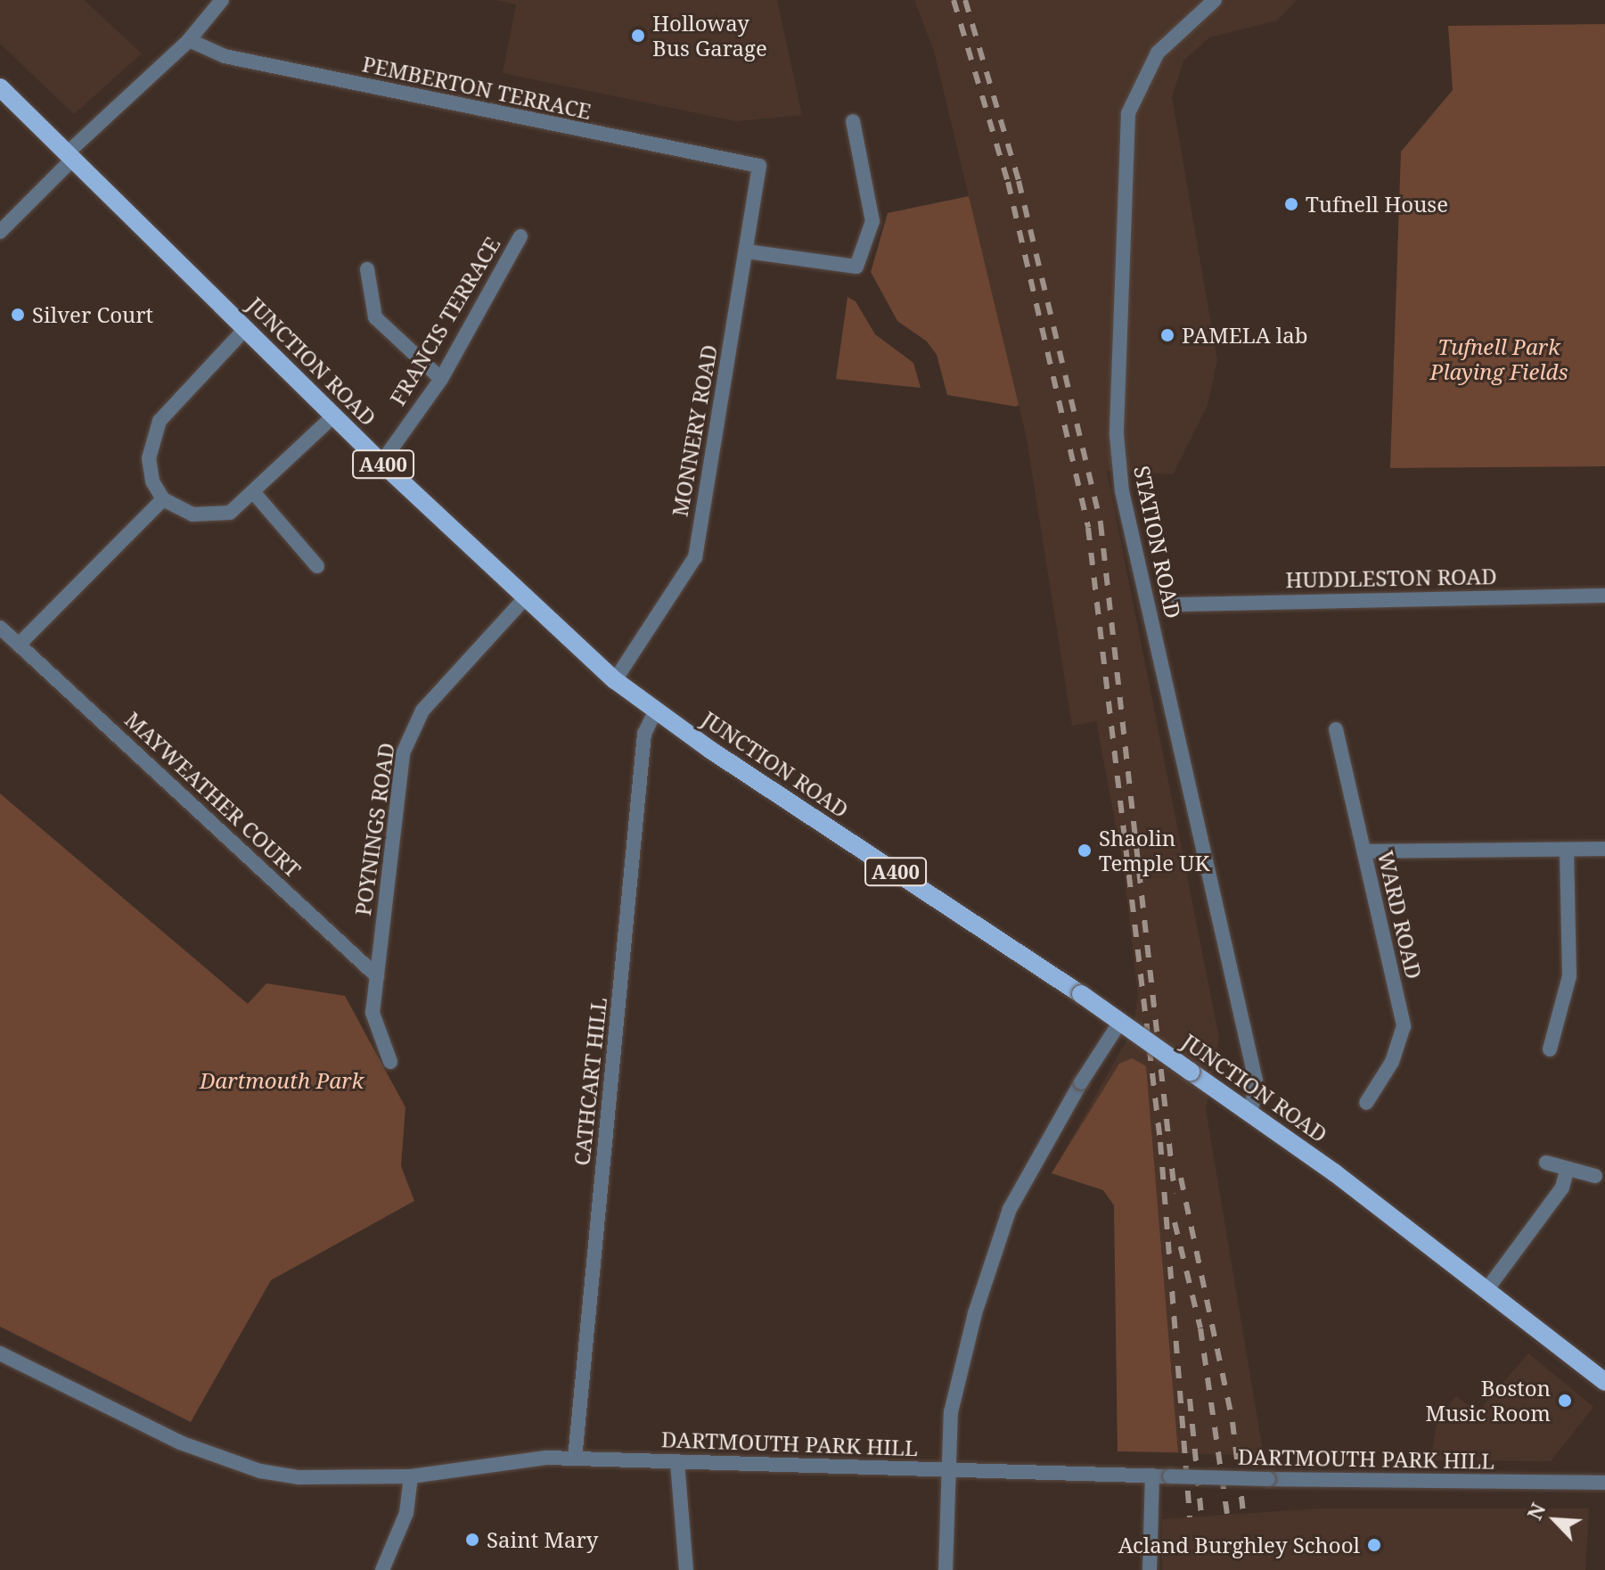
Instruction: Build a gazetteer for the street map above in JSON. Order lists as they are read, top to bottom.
{
  "streets": {
    "main road": ["JUNCTION ROAD", "A400"],
    "street": [
      "PEMBERTON TERRACE",
      "FRANCIS TERRACE",
      "MONNERY ROAD",
      "STATION ROAD",
      "HUDDLESTON ROAD",
      "MAYWEATHER COURT",
      "POYNINGS ROAD",
      "WARD ROAD",
      "CATHCART HILL",
      "DARTMOUTH PARK HILL"
    ]
  },
  "crossings": [
    ["PEMBERTON TERRACE", "MONNERY ROAD"],
    ["FRANCIS TERRACE", "JUNCTION ROAD"],
    ["JUNCTION ROAD", "MONNERY ROAD"],
    ["JUNCTION ROAD", "STATION ROAD"],
    ["JUNCTION ROAD", "POYNINGS ROAD"],
    ["JUNCTION ROAD", "CATHCART HILL"],
    ["MAYWEATHER COURT", "POYNINGS ROAD"],
    ["CATHCART HILL", "DARTMOUTH PARK HILL"]
  ],
  "parks": ["Tufnell Park Playing Fields", "Dartmouth Park"],
  "places": [
    "Holloway Bus Garage",
    "Tufnell House",
    "Silver Court",
    "PAMELA lab",
    "Shaolin Temple UK",
    "Boston Music Room",
    "Saint Mary",
    "Acland Burghley School"
  ],
  "north": "top left"
}
